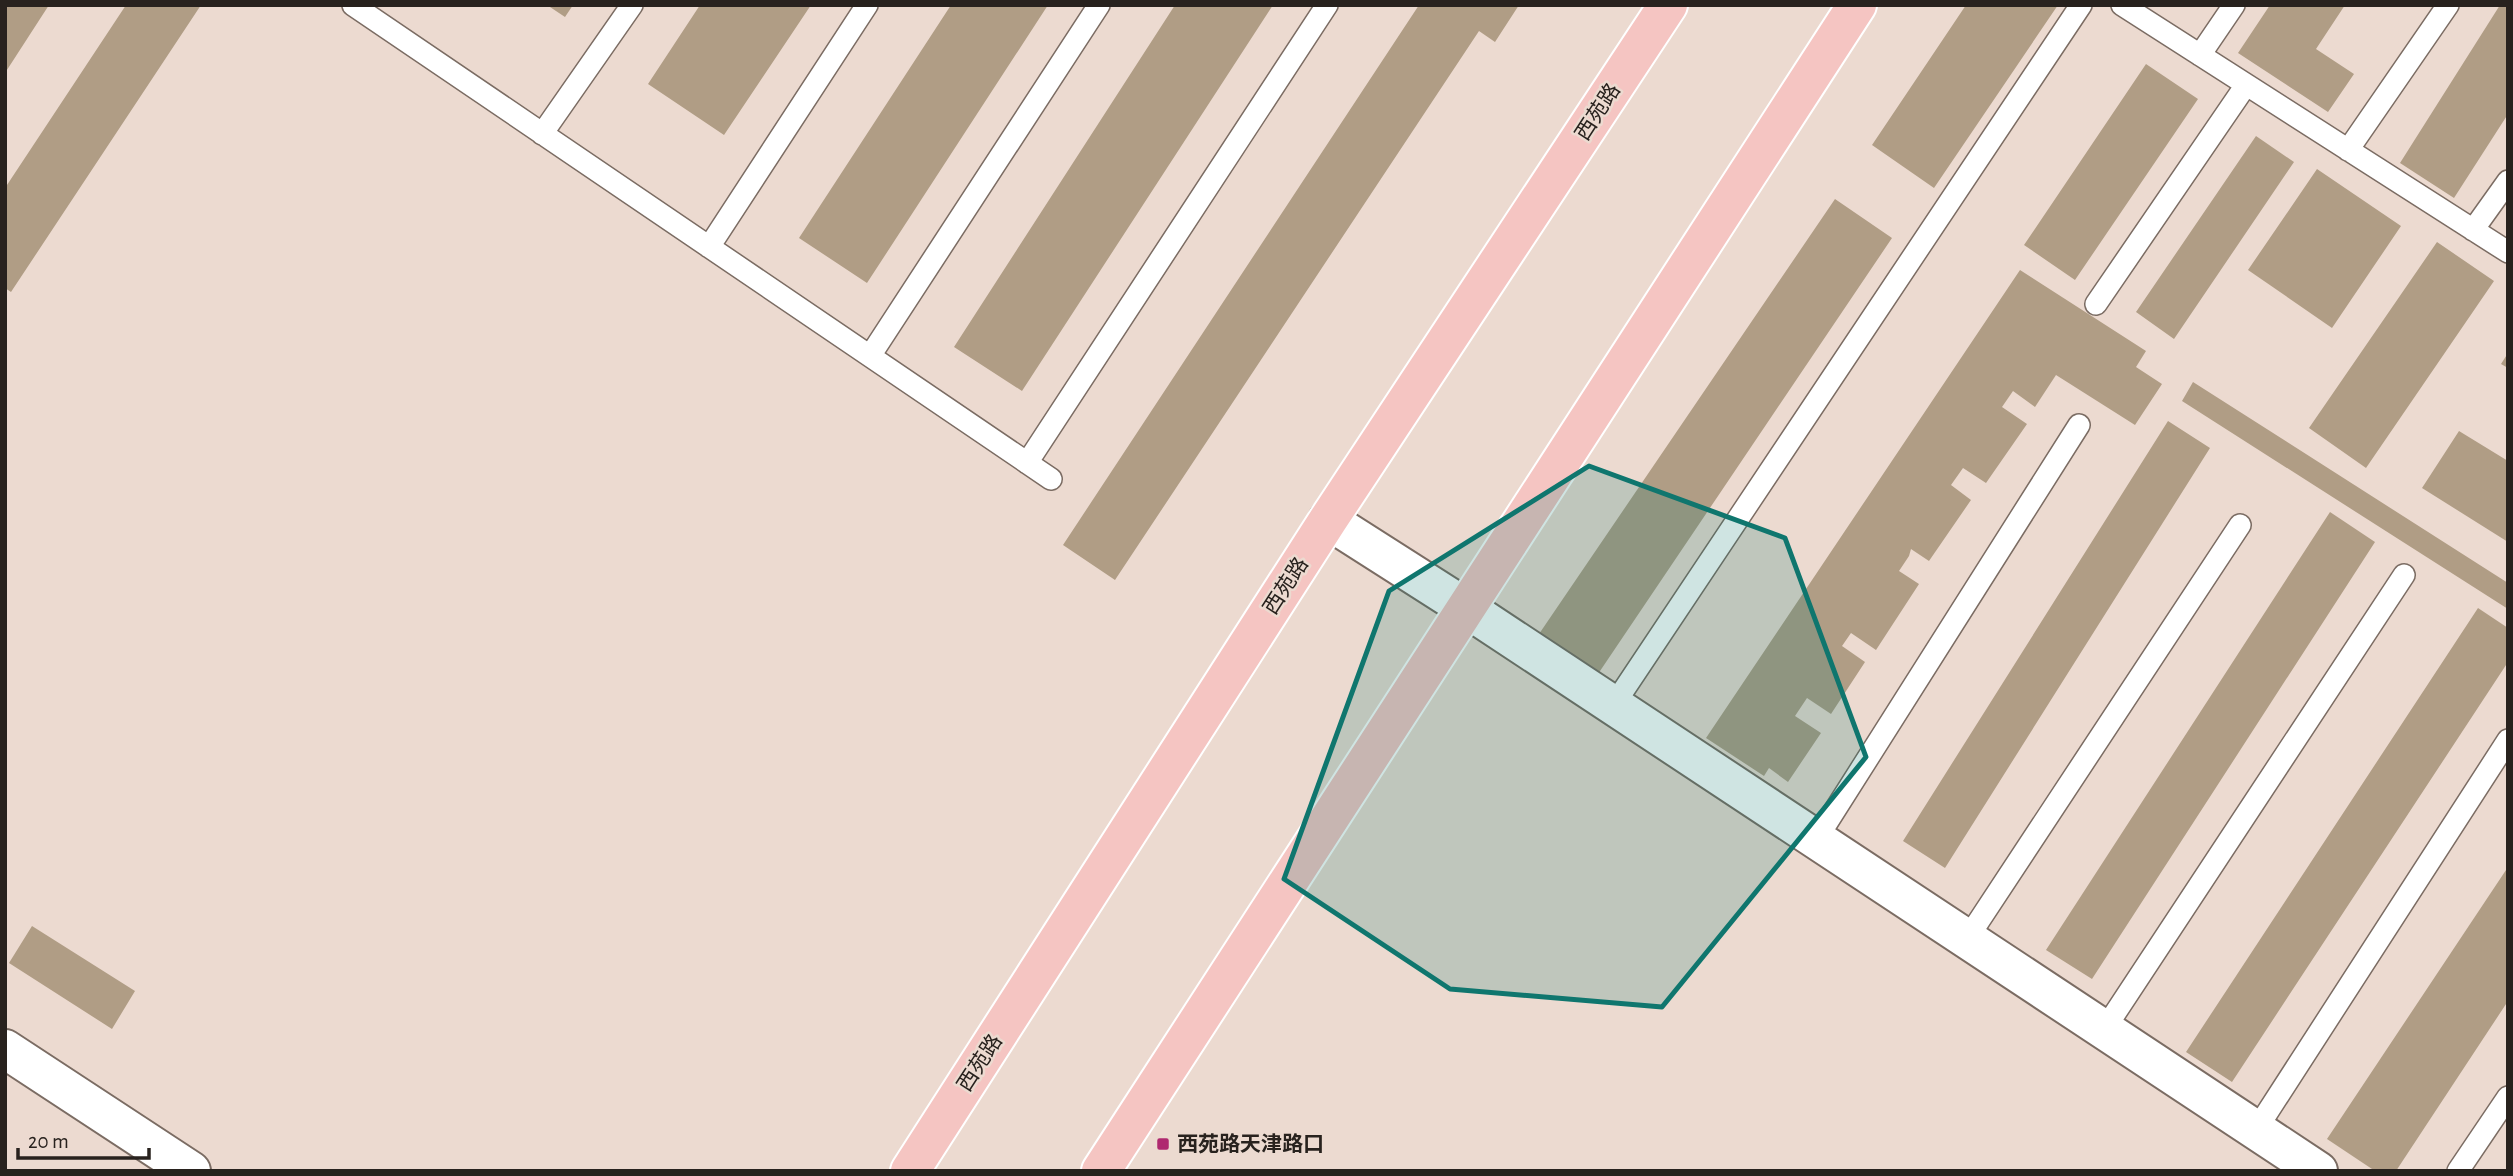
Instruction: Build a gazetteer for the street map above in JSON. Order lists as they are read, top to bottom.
{
  "streets": {
    "main road": ["西苑路"]
  },
  "places": {
    "transit": ["西苑路天津路口"]
  },
  "scale_bar": "20 m"
}
